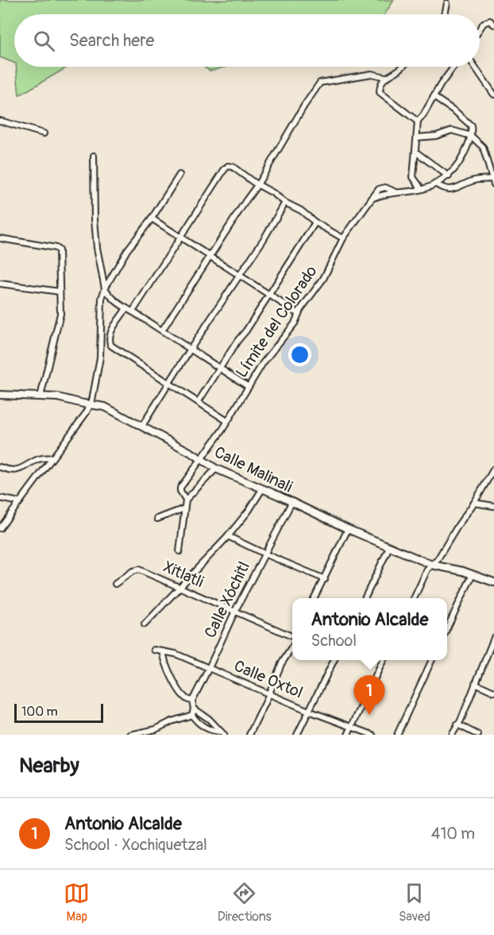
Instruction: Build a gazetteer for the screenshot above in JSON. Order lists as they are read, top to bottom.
{
  "streets": {
    "street": [
      "Límite del Colorado",
      "Calle Malinali",
      "Xitlatli",
      "Calle Xóchitl",
      "Calle Oxtol"
    ]
  },
  "crossings": [
    ["Límite del Colorado", "Calle Malinali"],
    ["Calle Malinali", "Calle Xóchitl"],
    ["Xitlatli", "Calle Xóchitl"],
    ["Calle Xóchitl", "Calle Oxtol"]
  ],
  "scale_bar": "100 m",
  "page": {
    "search": "Search here",
    "popup": ["Antonio Alcalde", "School"],
    "pins": "1",
    "scale": "100 m",
    "heading": "Nearby",
    "list": [
      {
        "mark": "1",
        "name": "Antonio Alcalde",
        "note": "School · Xochiquetzal",
        "value": "410 m"
      }
    ],
    "nav": ["Map", "Directions", "Saved"]
  }
}
